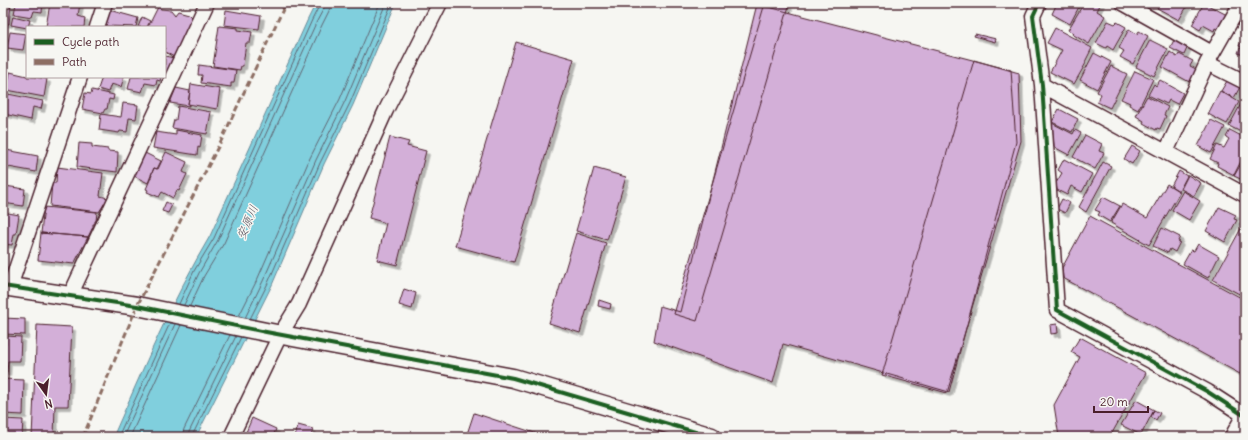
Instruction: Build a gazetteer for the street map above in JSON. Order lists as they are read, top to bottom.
{
  "water": ["安原川"],
  "legend": ["Cycle path", "Path"],
  "scale_bar": "20 m",
  "north": "bottom"
}
